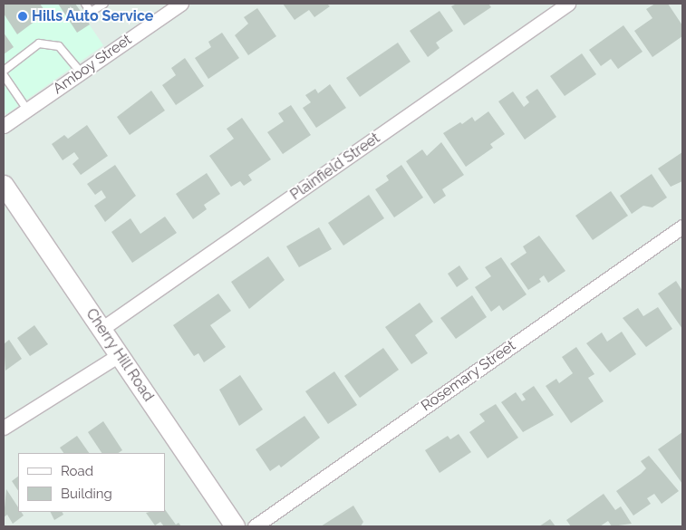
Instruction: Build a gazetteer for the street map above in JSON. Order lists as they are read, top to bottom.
{
  "streets": {
    "main road": ["Cherry Hill Road"],
    "street": ["Amboy Street", "Plainfield Street", "Rosemary Street"]
  },
  "crossings": [
    ["Plainfield Street", "Cherry Hill Road"]
  ],
  "places": ["Hills Auto Service"],
  "legend": ["Road", "Building"]
}
